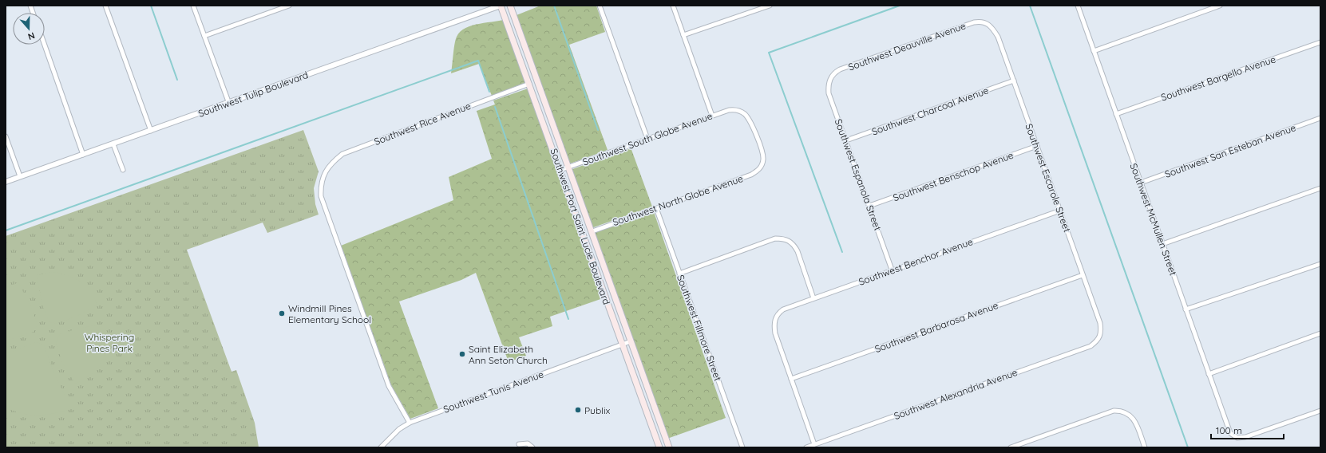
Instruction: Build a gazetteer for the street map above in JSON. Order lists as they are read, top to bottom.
{
  "streets": {
    "main road": ["Southwest Port Saint Lucie Boulevard"],
    "street": [
      "Southwest Deauville Avenue",
      "Southwest Bargello Avenue",
      "Southwest Tulip Boulevard",
      "Southwest Charcoal Avenue",
      "Southwest Rice Avenue",
      "Southwest South Globe Avenue",
      "Southwest San Esteban Avenue",
      "Southwest Espanola Street",
      "Southwest Benschop Avenue",
      "Southwest Escarole Street",
      "Southwest North Globe Avenue",
      "Southwest McMullen Street",
      "Southwest Benchor Avenue",
      "Southwest Barbarosa Avenue",
      "Southwest Fillmore Street",
      "Southwest Tunis Avenue",
      "Southwest Alexandria Avenue"
    ]
  },
  "crossings": [
    ["Southwest Deauville Avenue", "Southwest Espanola Street"],
    ["Southwest Deauville Avenue", "Southwest Escarole Street"],
    ["Southwest Bargello Avenue", "Southwest McMullen Street"],
    ["Southwest Tulip Boulevard", "Southwest Port Saint Lucie Boulevard"],
    ["Southwest Charcoal Avenue", "Southwest Espanola Street"],
    ["Southwest Charcoal Avenue", "Southwest Escarole Street"],
    ["Southwest Rice Avenue", "Southwest Port Saint Lucie Boulevard"],
    ["Southwest Rice Avenue", "Southwest Tunis Avenue"],
    ["Southwest South Globe Avenue", "Southwest North Globe Avenue"],
    ["Southwest South Globe Avenue", "Southwest Port Saint Lucie Boulevard"],
    ["Southwest San Esteban Avenue", "Southwest McMullen Street"],
    ["Southwest Espanola Street", "Southwest Benschop Avenue"],
    ["Southwest Espanola Street", "Southwest Benchor Avenue"],
    ["Southwest Benschop Avenue", "Southwest Escarole Street"],
    ["Southwest Escarole Street", "Southwest Benchor Avenue"],
    ["Southwest Escarole Street", "Southwest Barbarosa Avenue"],
    ["Southwest Escarole Street", "Southwest Alexandria Avenue"],
    ["Southwest North Globe Avenue", "Southwest Port Saint Lucie Boulevard"],
    ["Southwest North Globe Avenue", "Southwest Fillmore Street"],
    ["Southwest Port Saint Lucie Boulevard", "Southwest Tunis Avenue"],
    ["Southwest Benchor Avenue", "Southwest Barbarosa Avenue"]
  ],
  "parks": ["Whispering Pines Park"],
  "places": ["Windmill Pines Elementary School", "Saint Elizabeth Ann Seton Church", "Publix"],
  "scale_bar": "100 m",
  "north": "bottom"
}
